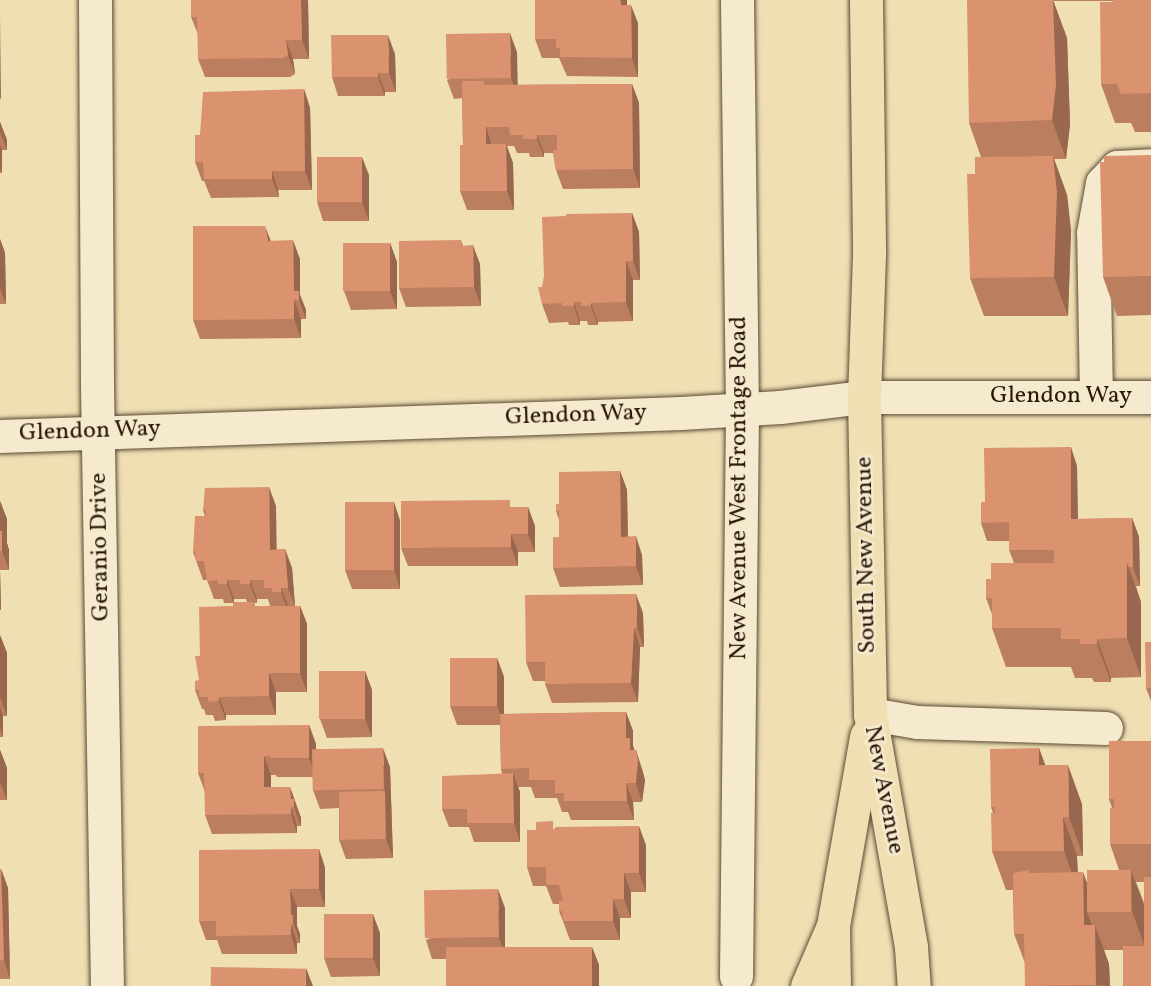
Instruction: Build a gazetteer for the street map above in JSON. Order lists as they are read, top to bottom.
{
  "streets": {
    "main road": ["South New Avenue", "New Avenue"],
    "street": ["Glendon Way", "New Avenue West Frontage Road", "Geranio Drive"]
  },
  "crossings": [
    ["Glendon Way", "New Avenue West Frontage Road"],
    ["Glendon Way", "Geranio Drive"],
    ["Glendon Way", "South New Avenue"],
    ["South New Avenue", "New Avenue"]
  ]
}
